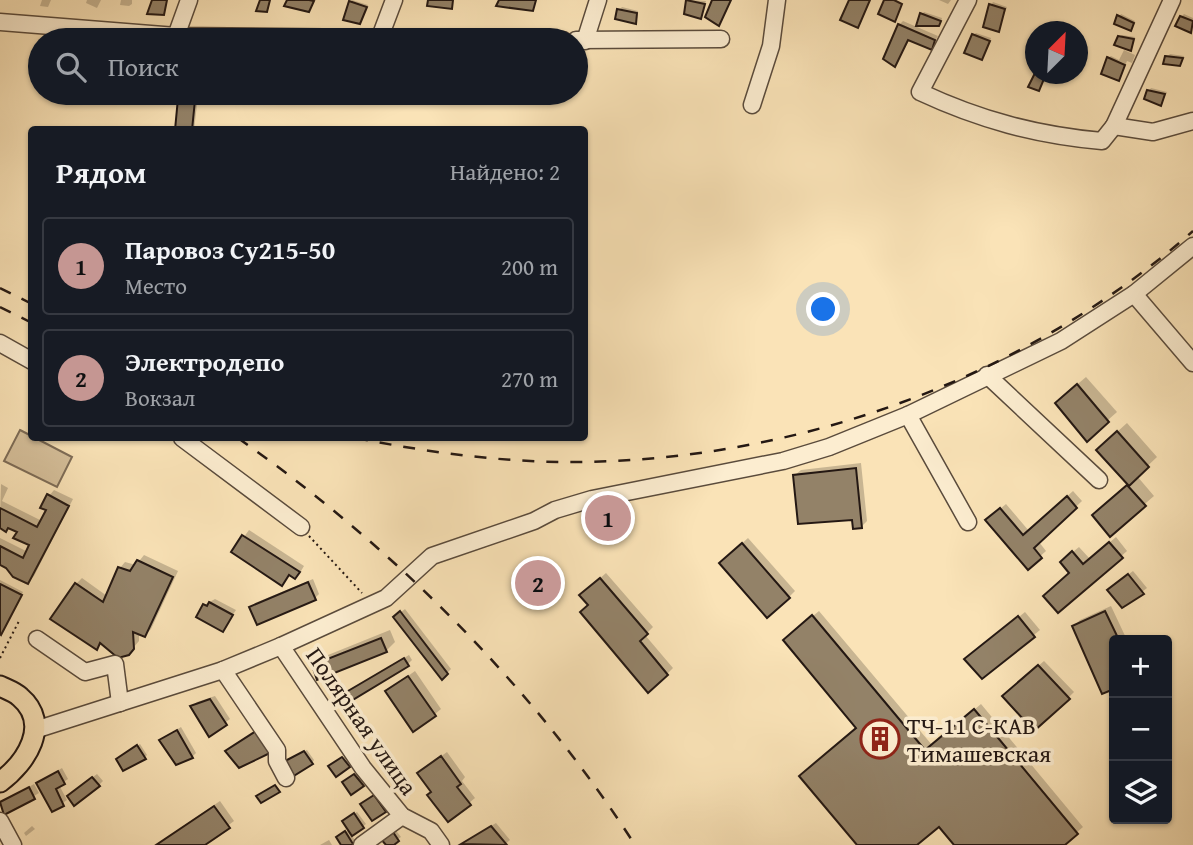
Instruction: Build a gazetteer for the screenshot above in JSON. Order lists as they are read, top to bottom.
{
  "streets": {
    "street": ["Полярная улица"]
  },
  "places": {
    "building": ["ТЧ-11 С-КАВ Тимашевская"]
  },
  "north": "top right",
  "page": {
    "search": "Поиск",
    "heading": ["Рядом", "Найдено: 2"],
    "list": [
      {
        "mark": "1",
        "name": "Паровоз Су215-50",
        "note": "Место",
        "value": "200 m"
      },
      {
        "mark": "2",
        "name": "Электродепо",
        "note": "Вокзал",
        "value": "270 m"
      }
    ],
    "pins": ["1", "2"],
    "map_buttons": ["+", "−"]
  }
}
